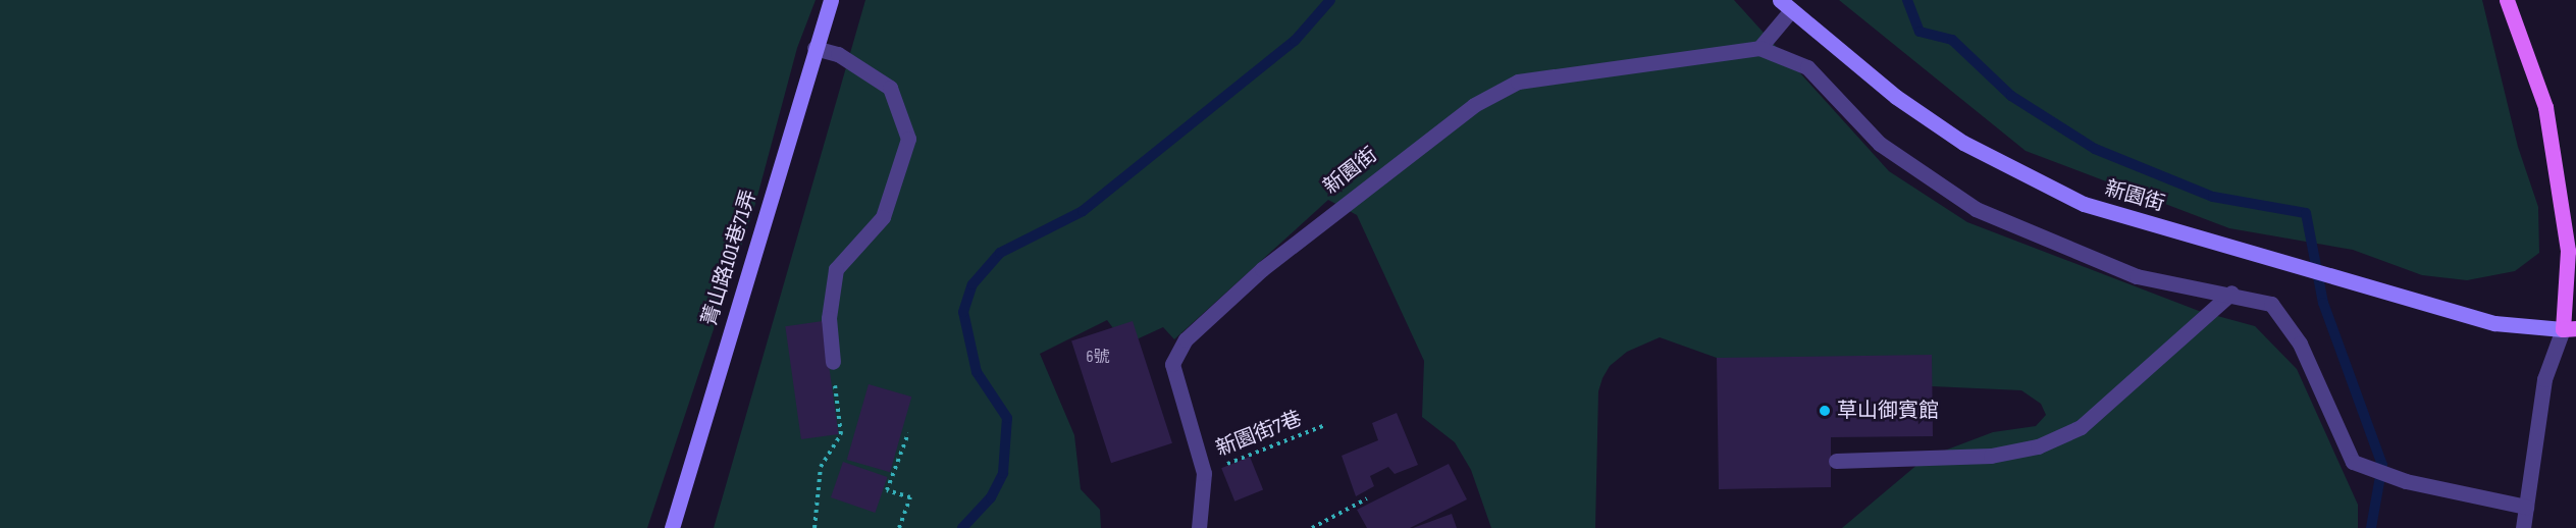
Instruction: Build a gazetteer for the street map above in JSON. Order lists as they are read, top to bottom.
{
  "streets": {
    "street": ["新園街", "菁山路101巷71弄"],
    "path": ["新園街7巷"]
  },
  "crossings": [
    ["新園街", "新園街7巷"]
  ],
  "places": ["草山御賓館"],
  "house_numbers": ["6號"]
}
